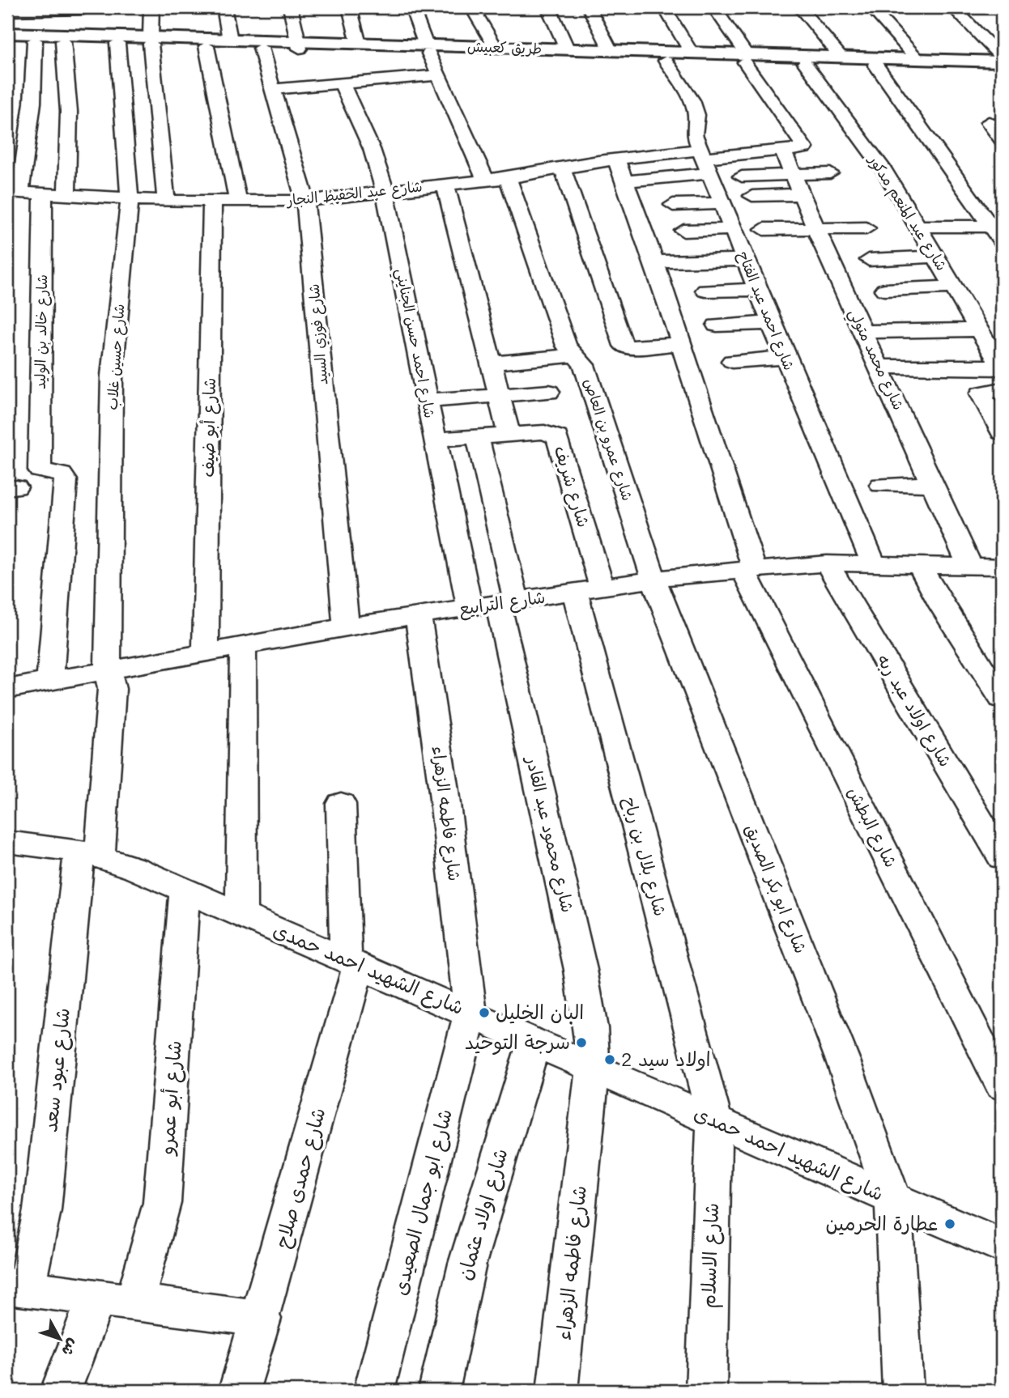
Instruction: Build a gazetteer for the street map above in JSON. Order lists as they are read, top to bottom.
{
  "streets": {
    "street": [
      "طريق كعبيش",
      "شارع عبد الحفيظ النجار",
      "شارع عبد المنعم مدكور",
      "شارع احمد عبد الفتاح",
      "شارع خالد بن الوليد",
      "شارع فوزي السيد",
      "شارع احمد حسن الجنايني",
      "شارع حسين غلاب",
      "شارع محمد متولي",
      "شارع أبو ضيف",
      "شارع عمرو بن العاص",
      "شارع شريف",
      "شارع الترابيع",
      "شارع اولاد عبد ربه",
      "شارع فاطمه الزهراء",
      "شارع البطش",
      "شارع محمود عبد القادر",
      "شارع بلال بن رباح",
      "شارع ابو بكر الصديق",
      "شارع الشهيد احمد حمدى",
      "شارع عبود سعد",
      "شارع أبو عمرو",
      "شارع حمدى صلاح",
      "شارع ابو جمال الصعيدى",
      "شارع اولاد عثمان",
      "شارع الاسلام"
    ]
  },
  "crossings": [
    ["طريق كعبيش", "شارع عبد المنعم مدكور"],
    ["طريق كعبيش", "شارع احمد عبد الفتاح"],
    ["طريق كعبيش", "شارع فوزي السيد"],
    ["طريق كعبيش", "شارع حسين غلاب"],
    ["شارع عبد الحفيظ النجار", "شارع احمد عبد الفتاح"],
    ["شارع عبد الحفيظ النجار", "شارع خالد بن الوليد"],
    ["شارع عبد الحفيظ النجار", "شارع فوزي السيد"],
    ["شارع عبد الحفيظ النجار", "شارع احمد حسن الجنايني"],
    ["شارع عبد الحفيظ النجار", "شارع حسين غلاب"],
    ["شارع عبد الحفيظ النجار", "شارع أبو ضيف"],
    ["شارع عبد الحفيظ النجار", "شارع عمرو بن العاص"],
    ["شارع عبد الحفيظ النجار", "شارع البطش"],
    ["شارع احمد عبد الفتاح", "شارع الترابيع"],
    ["شارع خالد بن الوليد", "شارع الترابيع"],
    ["شارع فوزي السيد", "شارع الترابيع"],
    ["شارع احمد حسن الجنايني", "شارع شريف"],
    ["شارع احمد حسن الجنايني", "شارع الترابيع"],
    ["شارع احمد حسن الجنايني", "شارع محمود عبد القادر"],
    ["شارع حسين غلاب", "شارع الترابيع"],
    ["شارع حسين غلاب", "شارع الشهيد احمد حمدى"],
    ["شارع حسين غلاب", "شارع عبود سعد"],
    ["شارع محمد متولي", "شارع الترابيع"],
    ["شارع أبو ضيف", "شارع الترابيع"],
    ["شارع عمرو بن العاص", "شارع الترابيع"],
    ["شارع عمرو بن العاص", "شارع ابو بكر الصديق"],
    ["شارع شريف", "شارع الترابيع"],
    ["شارع شريف", "شارع بلال بن رباح"],
    ["شارع الترابيع", "شارع اولاد عبد ربه"],
    ["شارع الترابيع", "شارع فاطمه الزهراء"],
    ["شارع الترابيع", "شارع البطش"],
    ["شارع الترابيع", "شارع محمود عبد القادر"],
    ["شارع الترابيع", "شارع بلال بن رباح"],
    ["شارع الترابيع", "شارع ابو بكر الصديق"],
    ["شارع فاطمه الزهراء", "شارع محمود عبد القادر"],
    ["شارع فاطمه الزهراء", "شارع الشهيد احمد حمدى"],
    ["شارع فاطمه الزهراء", "شارع ابو جمال الصعيدى"],
    ["شارع محمود عبد القادر", "شارع الشهيد احمد حمدى"],
    ["شارع بلال بن رباح", "شارع الشهيد احمد حمدى"],
    ["شارع بلال بن رباح", "شارع الاسلام"],
    ["شارع ابو بكر الصديق", "شارع الشهيد احمد حمدى"],
    ["شارع الشهيد احمد حمدى", "شارع عبود سعد"],
    ["شارع الشهيد احمد حمدى", "شارع أبو عمرو"],
    ["شارع الشهيد احمد حمدى", "شارع حمدى صلاح"],
    ["شارع الشهيد احمد حمدى", "شارع ابو جمال الصعيدى"],
    ["شارع الشهيد احمد حمدى", "شارع اولاد عثمان"],
    ["شارع الشهيد احمد حمدى", "شارع الاسلام"]
  ],
  "places": [
    "البان الخليل",
    "سرجة التوحيد",
    "اولاد سيد 2",
    "عطارة الحرمين"
  ],
  "north": "bottom right"
}
